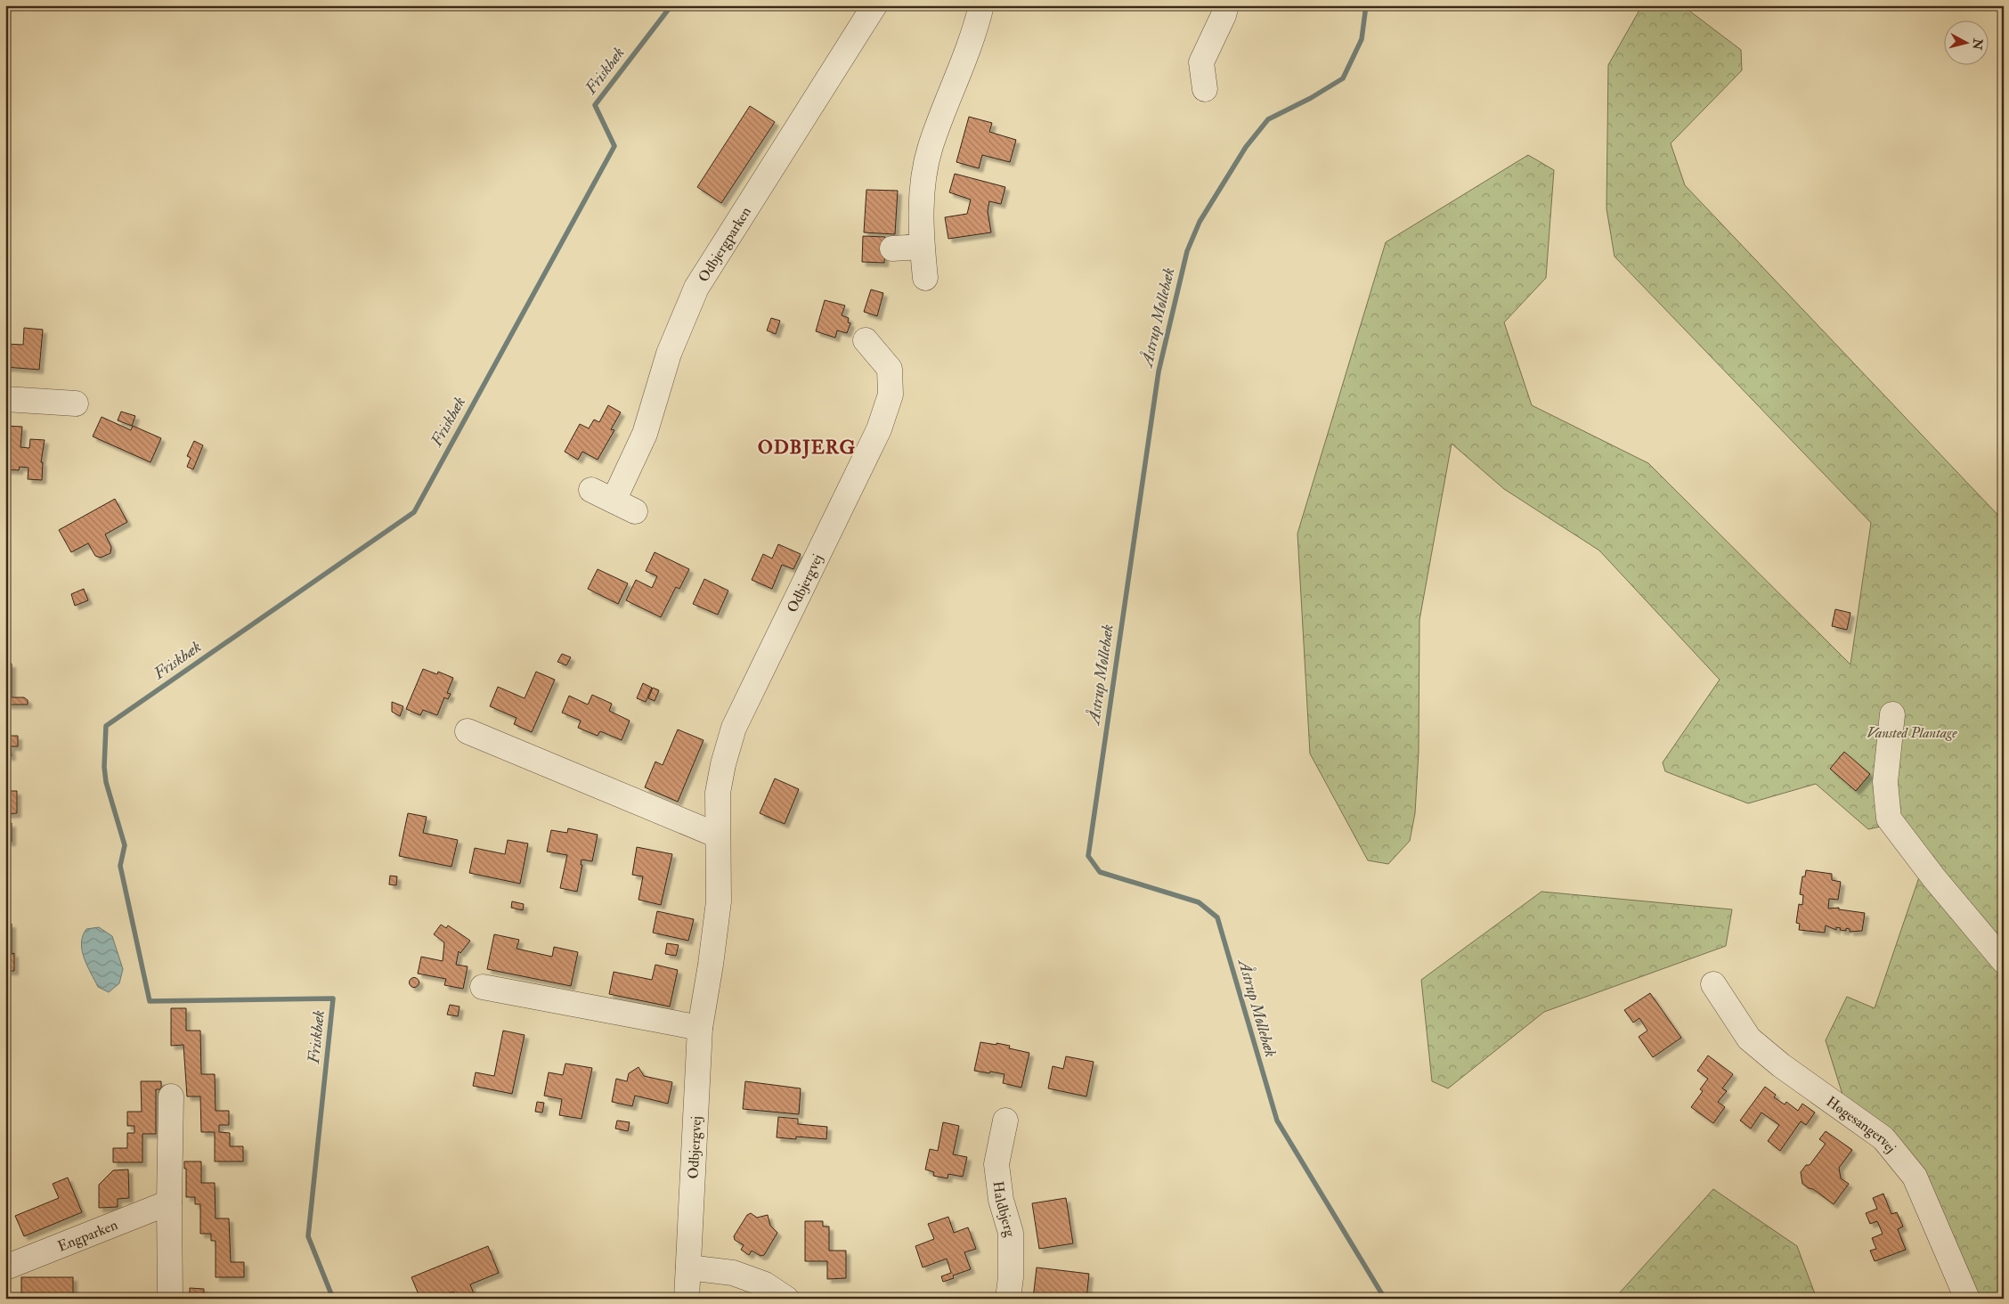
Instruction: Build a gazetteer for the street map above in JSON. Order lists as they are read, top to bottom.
{
  "streets": {
    "street": [
      "Odbjergparken",
      "Odbjergvej",
      "Høgesangervej",
      "Haldbjerg",
      "Engparken"
    ]
  },
  "districts": ["ODBJERG"],
  "water": ["Friskbæk", "Åstrup Møllebæk"],
  "parks": ["Vansted Plantage"],
  "north": "right"
}
